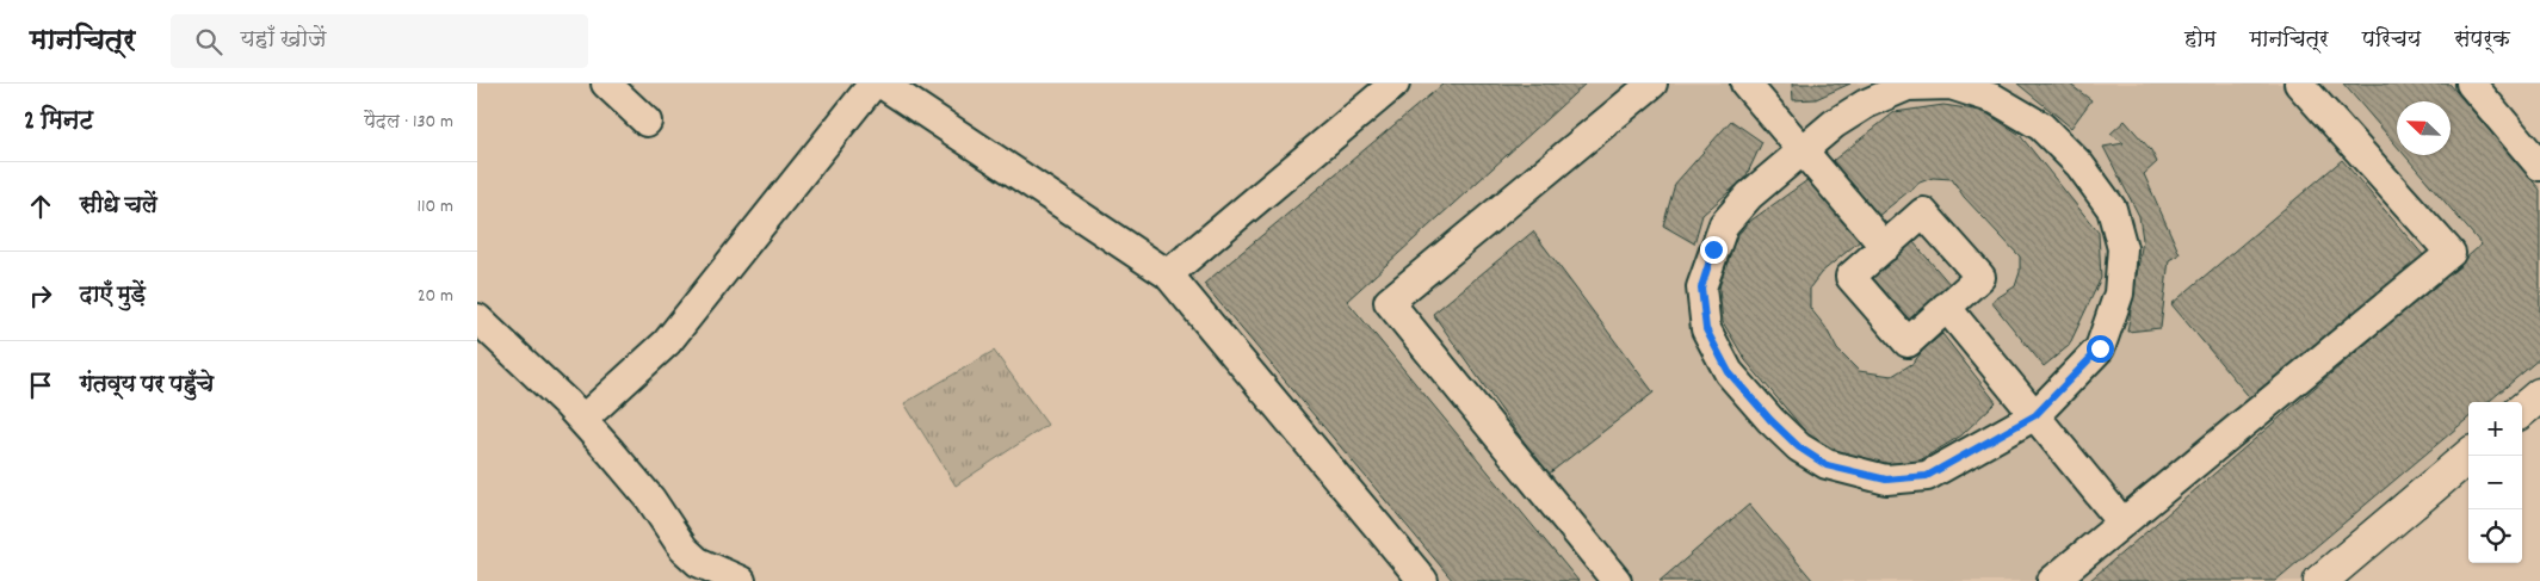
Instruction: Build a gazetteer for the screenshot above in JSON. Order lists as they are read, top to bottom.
{
  "north": "top left",
  "page": {
    "header": "मानचित्र",
    "search": "यहाँ खोजें",
    "nav": [
      "होम",
      "मानचित्र",
      "परिचय",
      "संपर्क"
    ],
    "heading": ["2 मिनट", "पैदल · 130 m"],
    "list": [
      ["सीधे चलें", "110 m"],
      ["दाएँ मुड़ें", "20 m"],
      "गंतव्य पर पहुँचे"
    ],
    "map_buttons": ["+", "−"]
  }
}
